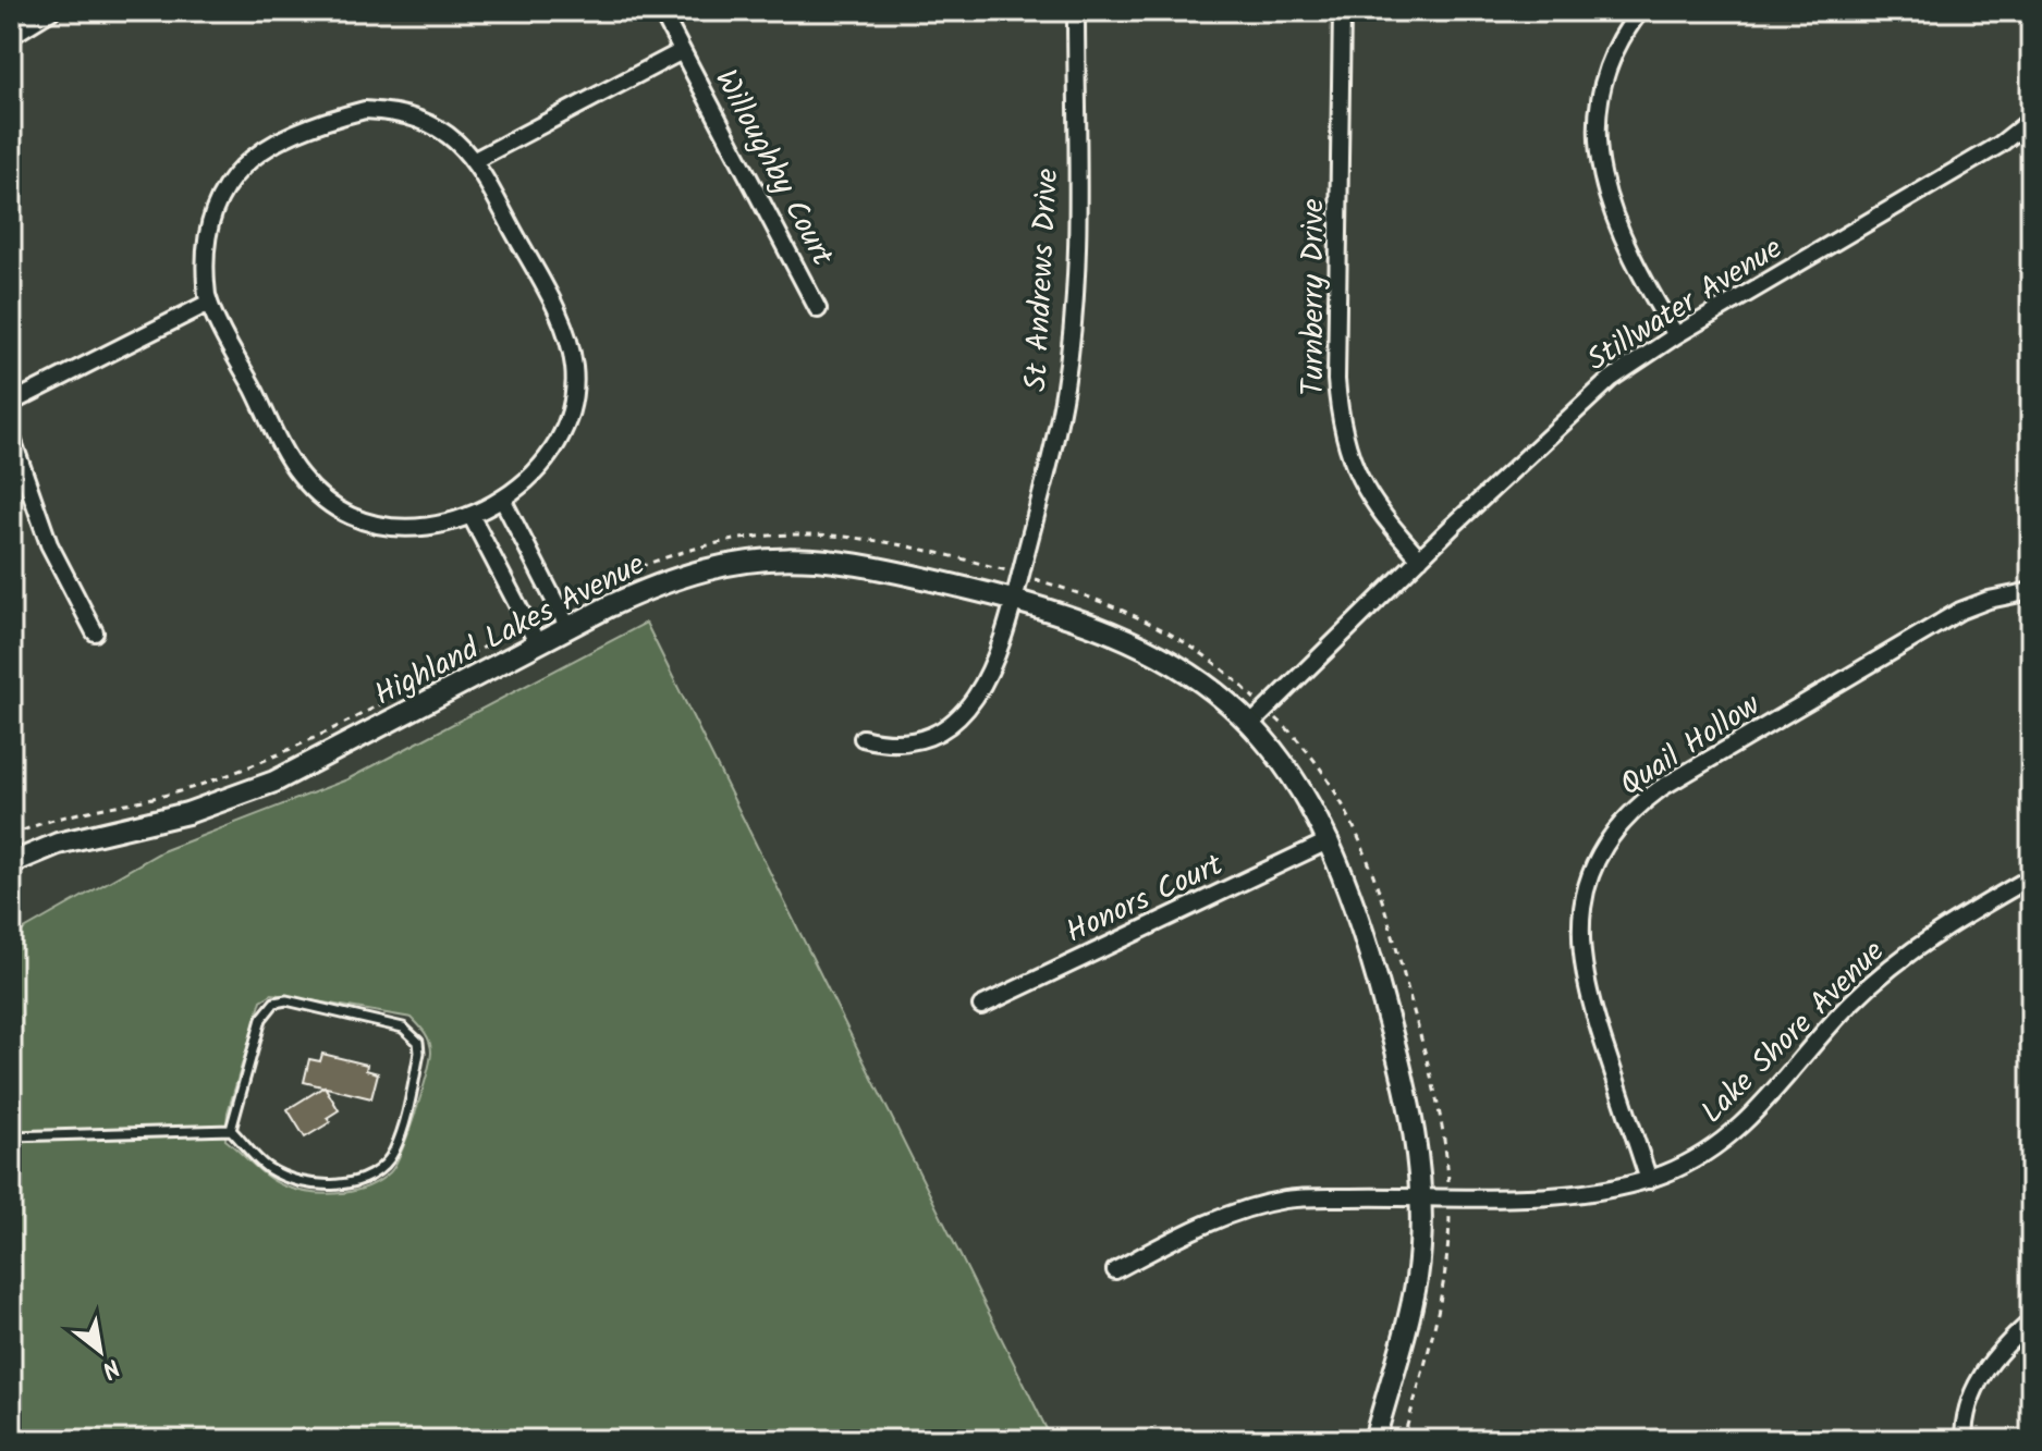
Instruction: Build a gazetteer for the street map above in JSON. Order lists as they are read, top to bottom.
{
  "streets": {
    "street": [
      "Willoughby Court",
      "St Andrews Drive",
      "Turnberry Drive",
      "Stillwater Avenue",
      "Highland Lakes Avenue",
      "Quail Hollow",
      "Honors Court",
      "Lake Shore Avenue"
    ]
  },
  "crossings": [
    ["St Andrews Drive", "Highland Lakes Avenue"],
    ["Turnberry Drive", "Stillwater Avenue"],
    ["Stillwater Avenue", "Highland Lakes Avenue"],
    ["Highland Lakes Avenue", "Honors Court"],
    ["Highland Lakes Avenue", "Lake Shore Avenue"],
    ["Quail Hollow", "Lake Shore Avenue"]
  ],
  "north": "bottom right"
}
